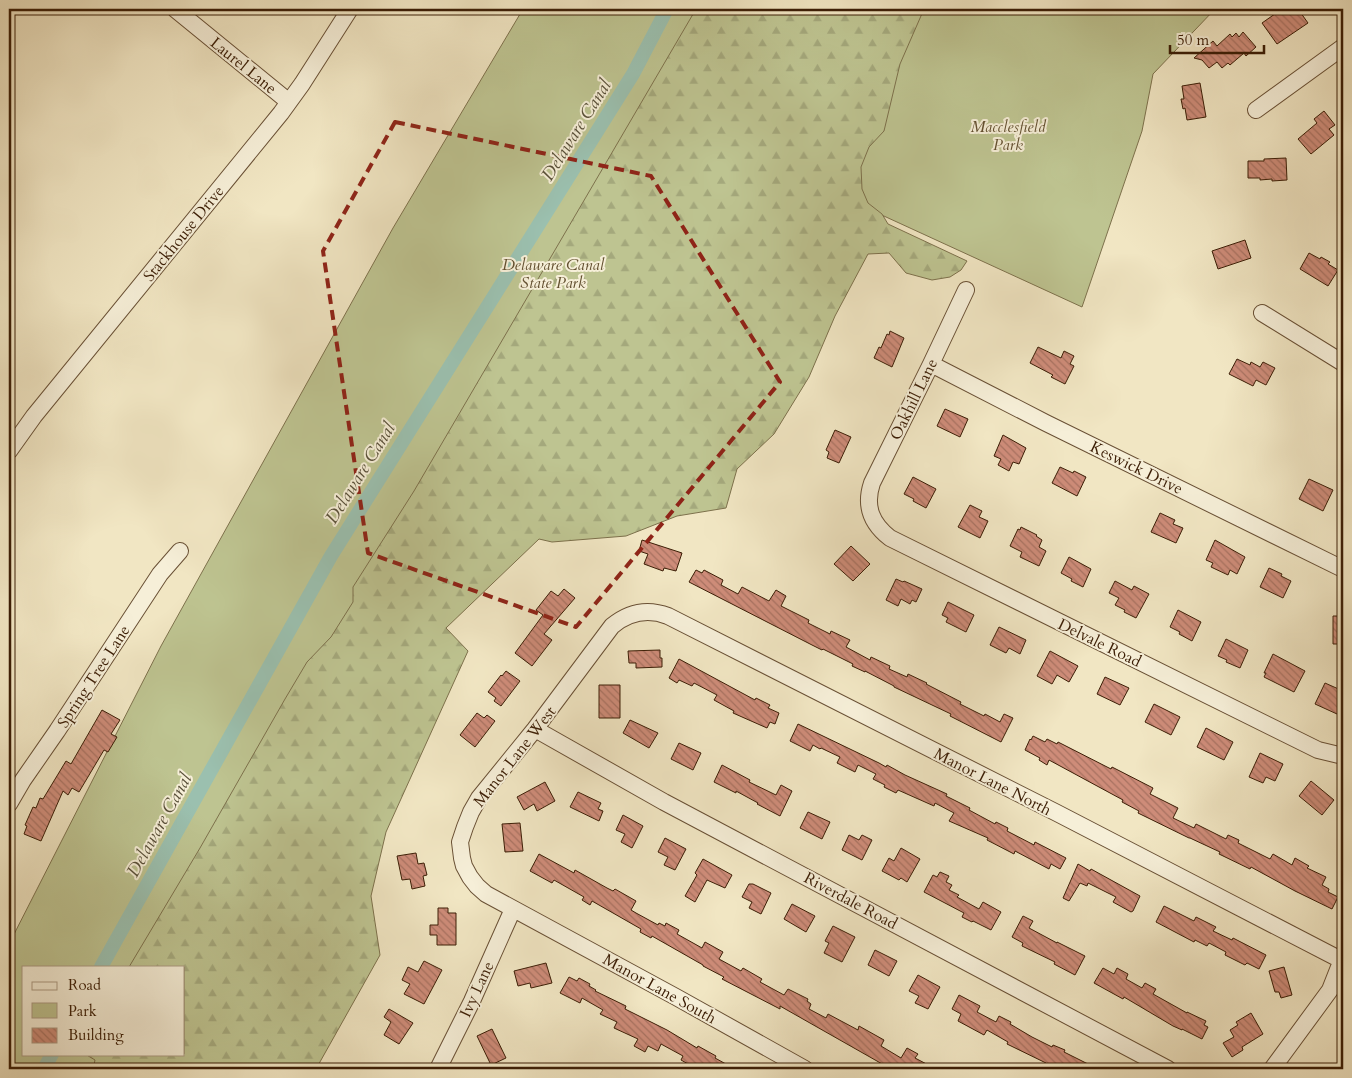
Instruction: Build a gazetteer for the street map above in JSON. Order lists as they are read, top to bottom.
{
  "streets": {
    "street": [
      "Laurel Lane",
      "Stackhouse Drive",
      "Oakhill Lane",
      "Keswick Drive",
      "Delvale Road",
      "Spring Tree Lane",
      "Manor Lane West",
      "Manor Lane North",
      "Riverdale Road",
      "Manor Lane South",
      "Ivy Lane"
    ]
  },
  "crossings": [
    ["Laurel Lane", "Stackhouse Drive"],
    ["Oakhill Lane", "Keswick Drive"],
    ["Oakhill Lane", "Delvale Road"],
    ["Manor Lane West", "Manor Lane North"],
    ["Manor Lane West", "Riverdale Road"],
    ["Manor Lane West", "Manor Lane South"],
    ["Manor Lane West", "Ivy Lane"],
    ["Manor Lane South", "Ivy Lane"]
  ],
  "water": ["Delaware Canal"],
  "parks": ["Macclesfield Park", "Delaware Canal State Park"],
  "legend": ["Road", "Park", "Building"],
  "scale_bar": "50 m"
}
